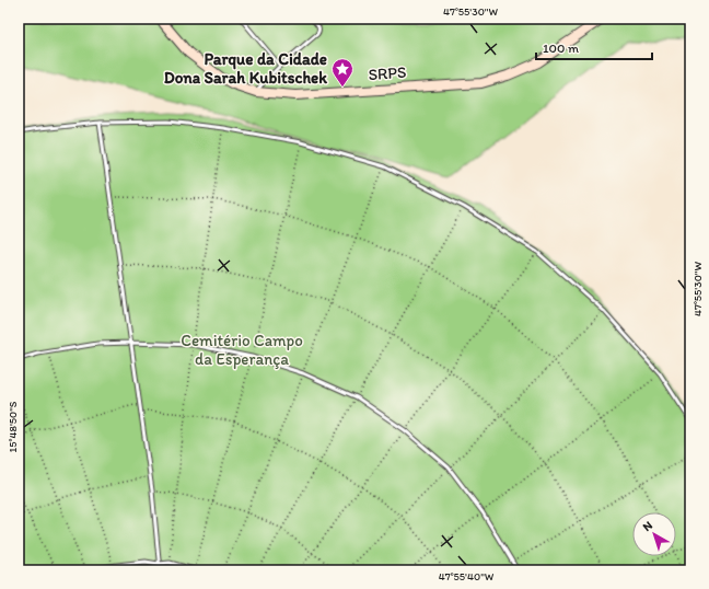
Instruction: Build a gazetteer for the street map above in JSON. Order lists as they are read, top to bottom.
{
  "streets": {
    "main road": ["SRPS"]
  },
  "parks": ["Cemitério Campo da Esperança"],
  "places": {
    "place": ["Parque da Cidade Dona Sarah Kubitschek"]
  },
  "scale_bar": "100 m",
  "north": "top left",
  "coordinates": ["47°55'30\"W", "15°48'50\"S", "47°55'40\"W"]
}
